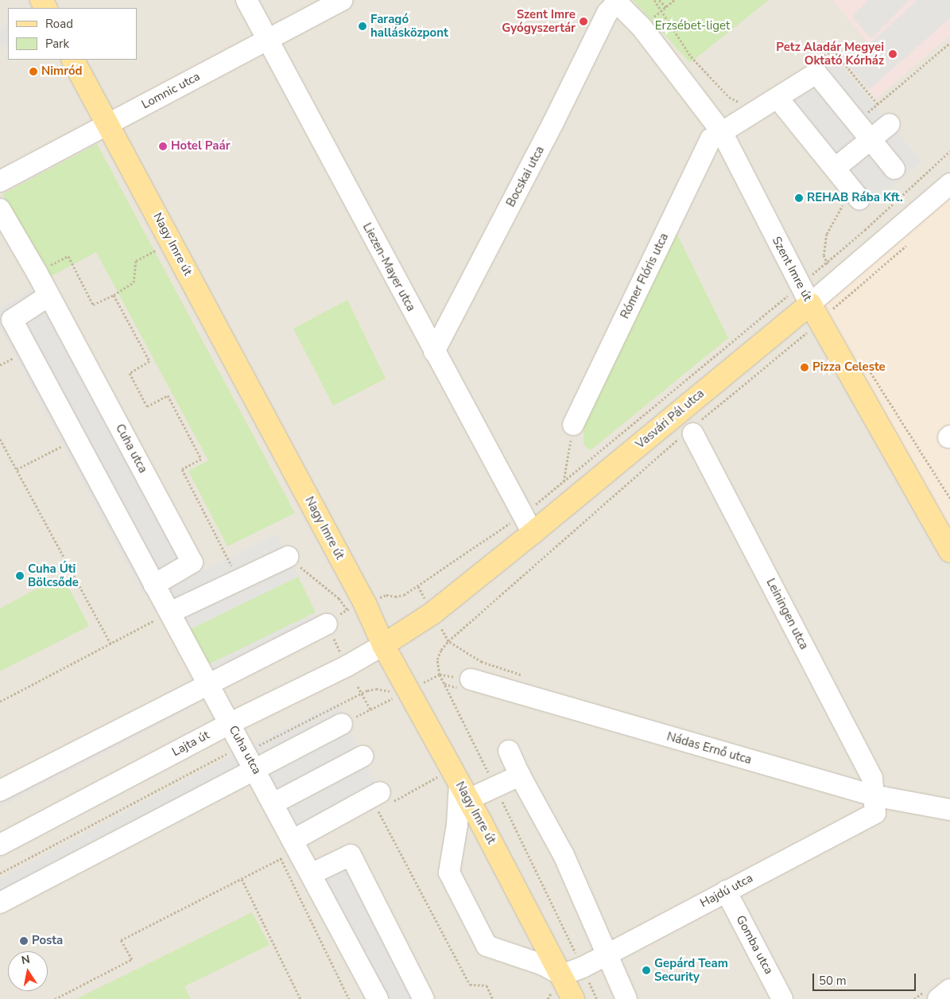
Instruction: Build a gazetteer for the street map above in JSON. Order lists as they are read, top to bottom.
{
  "streets": {
    "main road": ["Nagy Imre út", "Szent Imre út", "Vasvári Pál utca"],
    "street": [
      "Lomnic utca",
      "Bocskai utca",
      "Liezen-Mayer utca",
      "Rómer Flóris utca",
      "Cuha utca",
      "Leiningen utca",
      "Lajta út",
      "Nádas Ernő utca",
      "Hajdú utca",
      "Gomba utca"
    ]
  },
  "crossings": [
    ["Lomnic utca", "Nagy Imre út"],
    ["Lomnic utca", "Liezen-Mayer utca"],
    ["Bocskai utca", "Liezen-Mayer utca"],
    ["Bocskai utca", "Szent Imre út"],
    ["Nagy Imre út", "Vasvári Pál utca"],
    ["Nagy Imre út", "Lajta út"],
    ["Nagy Imre út", "Hajdú utca"],
    ["Liezen-Mayer utca", "Vasvári Pál utca"],
    ["Szent Imre út", "Rómer Flóris utca"],
    ["Szent Imre út", "Vasvári Pál utca"],
    ["Vasvári Pál utca", "Lajta út"],
    ["Cuha utca", "Lajta út"],
    ["Leiningen utca", "Nádas Ernő utca"],
    ["Leiningen utca", "Hajdú utca"],
    ["Nádas Ernő utca", "Hajdú utca"],
    ["Hajdú utca", "Gomba utca"]
  ],
  "parks": ["Erzsébet-liget"],
  "places": [
    "Szent Imre Gyógyszertár",
    "Faragó hallásközpont",
    "Petz Aladár Megyei Oktató Kórház",
    "Nimród",
    "Hotel Paár",
    "REHAB Rába Kft.",
    "Pizza Celeste",
    "Cuha Úti Bölcsőde",
    "Posta",
    "Gepárd Team Security"
  ],
  "legend": ["Road", "Park"],
  "scale_bar": "50 m",
  "north": "top"
}
